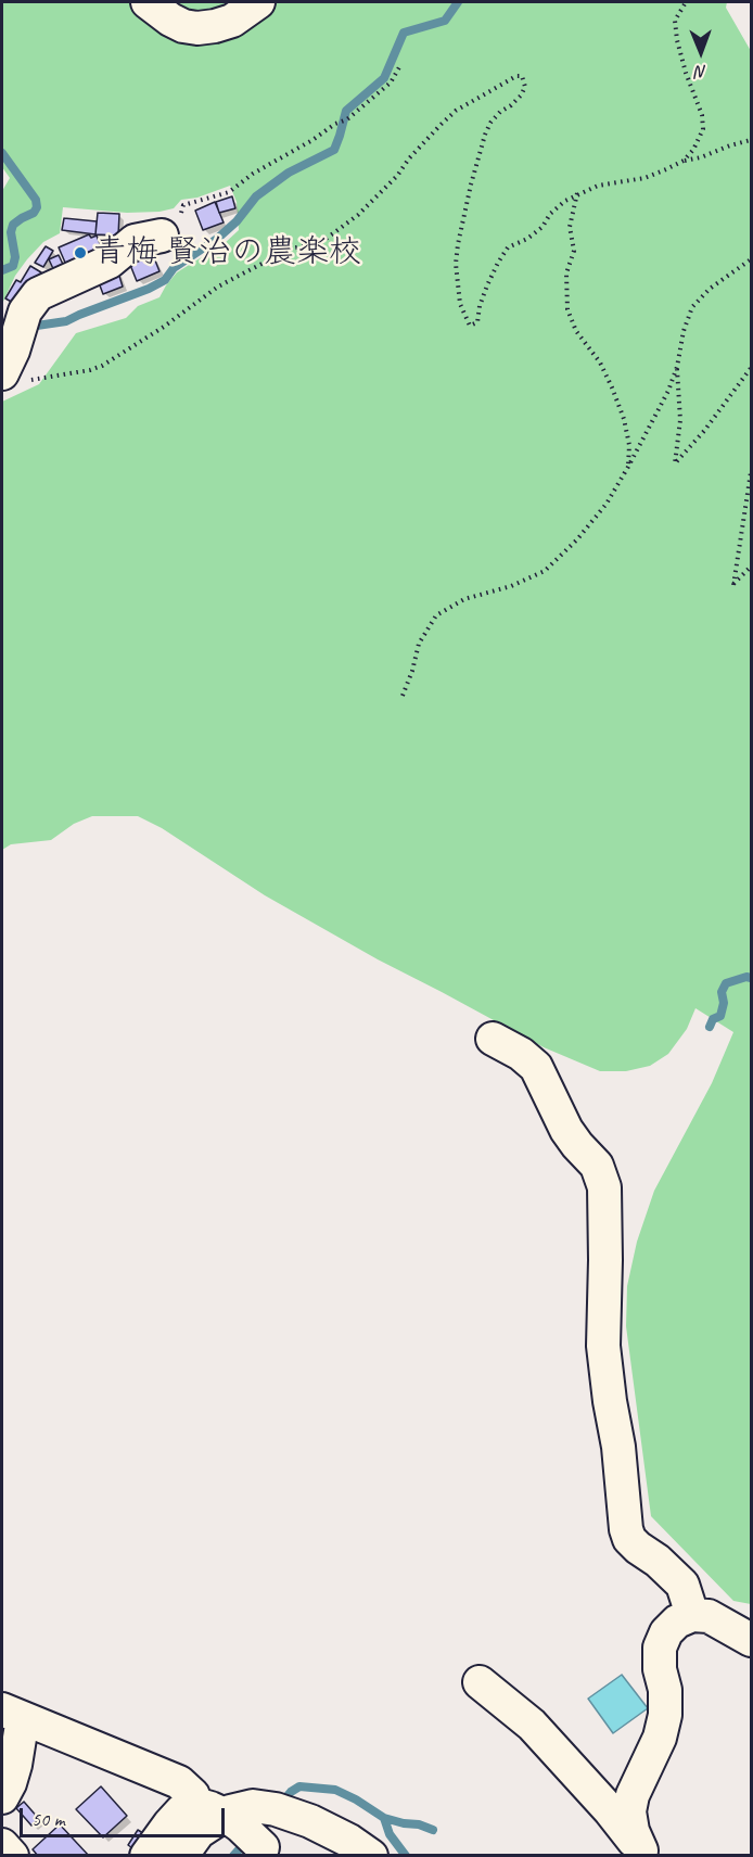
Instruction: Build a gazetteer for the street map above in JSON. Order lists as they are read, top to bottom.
{
  "places": ["青梅 賢治の農楽校"],
  "scale_bar": "50 m",
  "north": "bottom"
}
